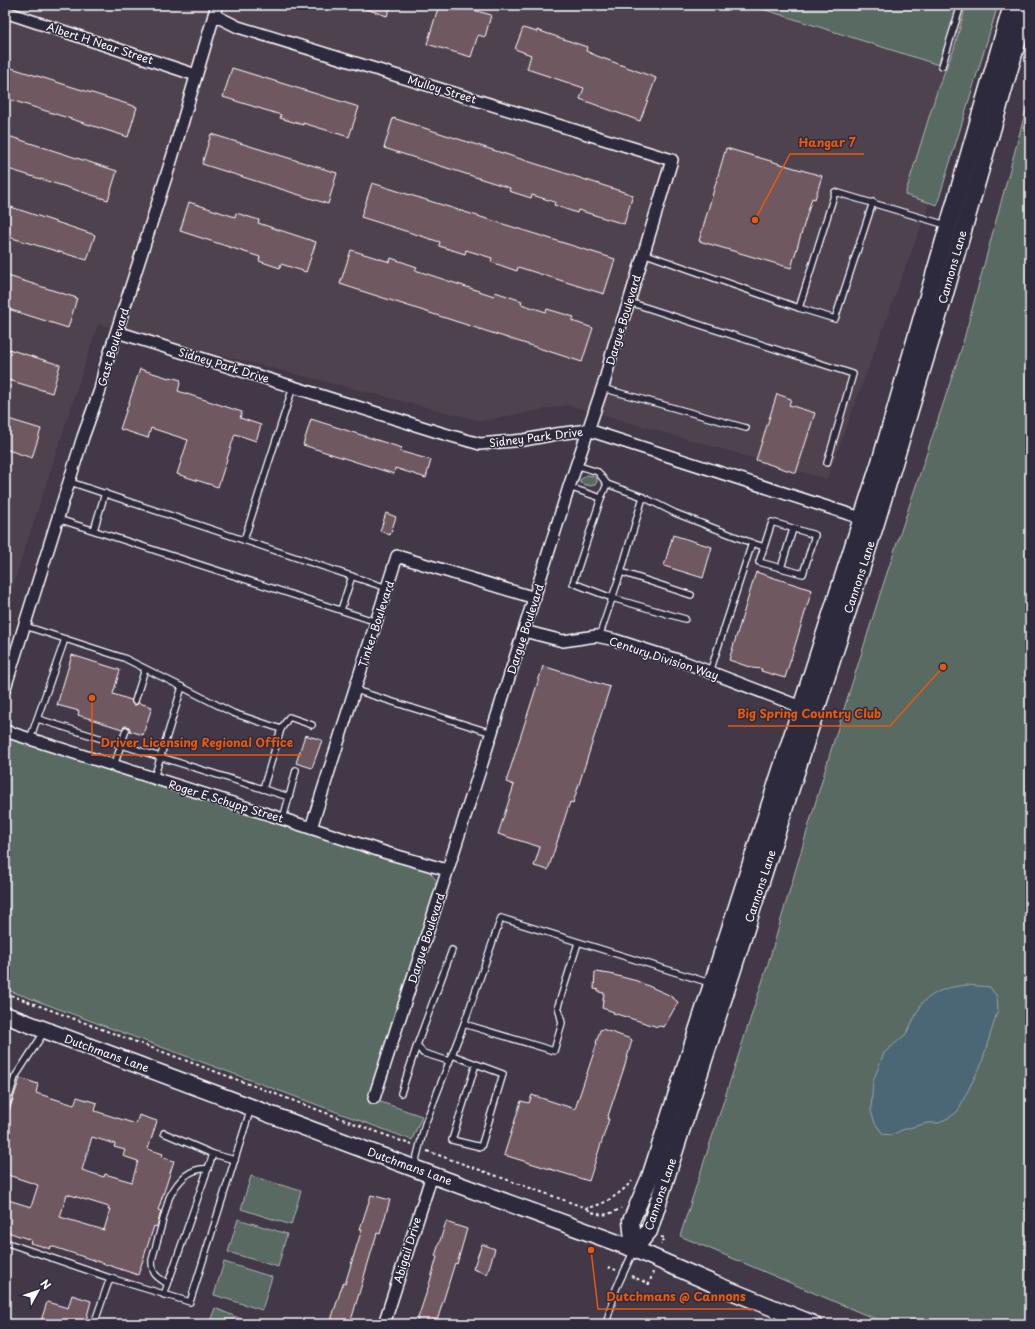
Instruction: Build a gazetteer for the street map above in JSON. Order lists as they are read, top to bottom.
{
  "streets": {
    "main road": ["Cannons Lane", "Dutchmans Lane"],
    "street": [
      "Albert H Near Street",
      "Mulloy Street",
      "Dargue Boulevard",
      "Gast Boulevard",
      "Sidney Park Drive",
      "Tinker Boulevard",
      "Century Division Way",
      "Roger E Schupp Street",
      "Abigail Drive"
    ]
  },
  "crossings": [
    ["Albert H Near Street", "Gast Boulevard"],
    ["Mulloy Street", "Dargue Boulevard"],
    ["Mulloy Street", "Gast Boulevard"],
    ["Cannons Lane", "Sidney Park Drive"],
    ["Cannons Lane", "Century Division Way"],
    ["Cannons Lane", "Dutchmans Lane"],
    ["Dargue Boulevard", "Sidney Park Drive"],
    ["Dargue Boulevard", "Tinker Boulevard"],
    ["Dargue Boulevard", "Century Division Way"],
    ["Dargue Boulevard", "Roger E Schupp Street"],
    ["Gast Boulevard", "Sidney Park Drive"],
    ["Tinker Boulevard", "Roger E Schupp Street"],
    ["Dutchmans Lane", "Abigail Drive"]
  ],
  "places": [
    "Hangar 7",
    "Big Spring Country Club",
    "Driver Licensing Regional Office",
    "Dutchmans @ Cannons"
  ],
  "north": "top right"
}
